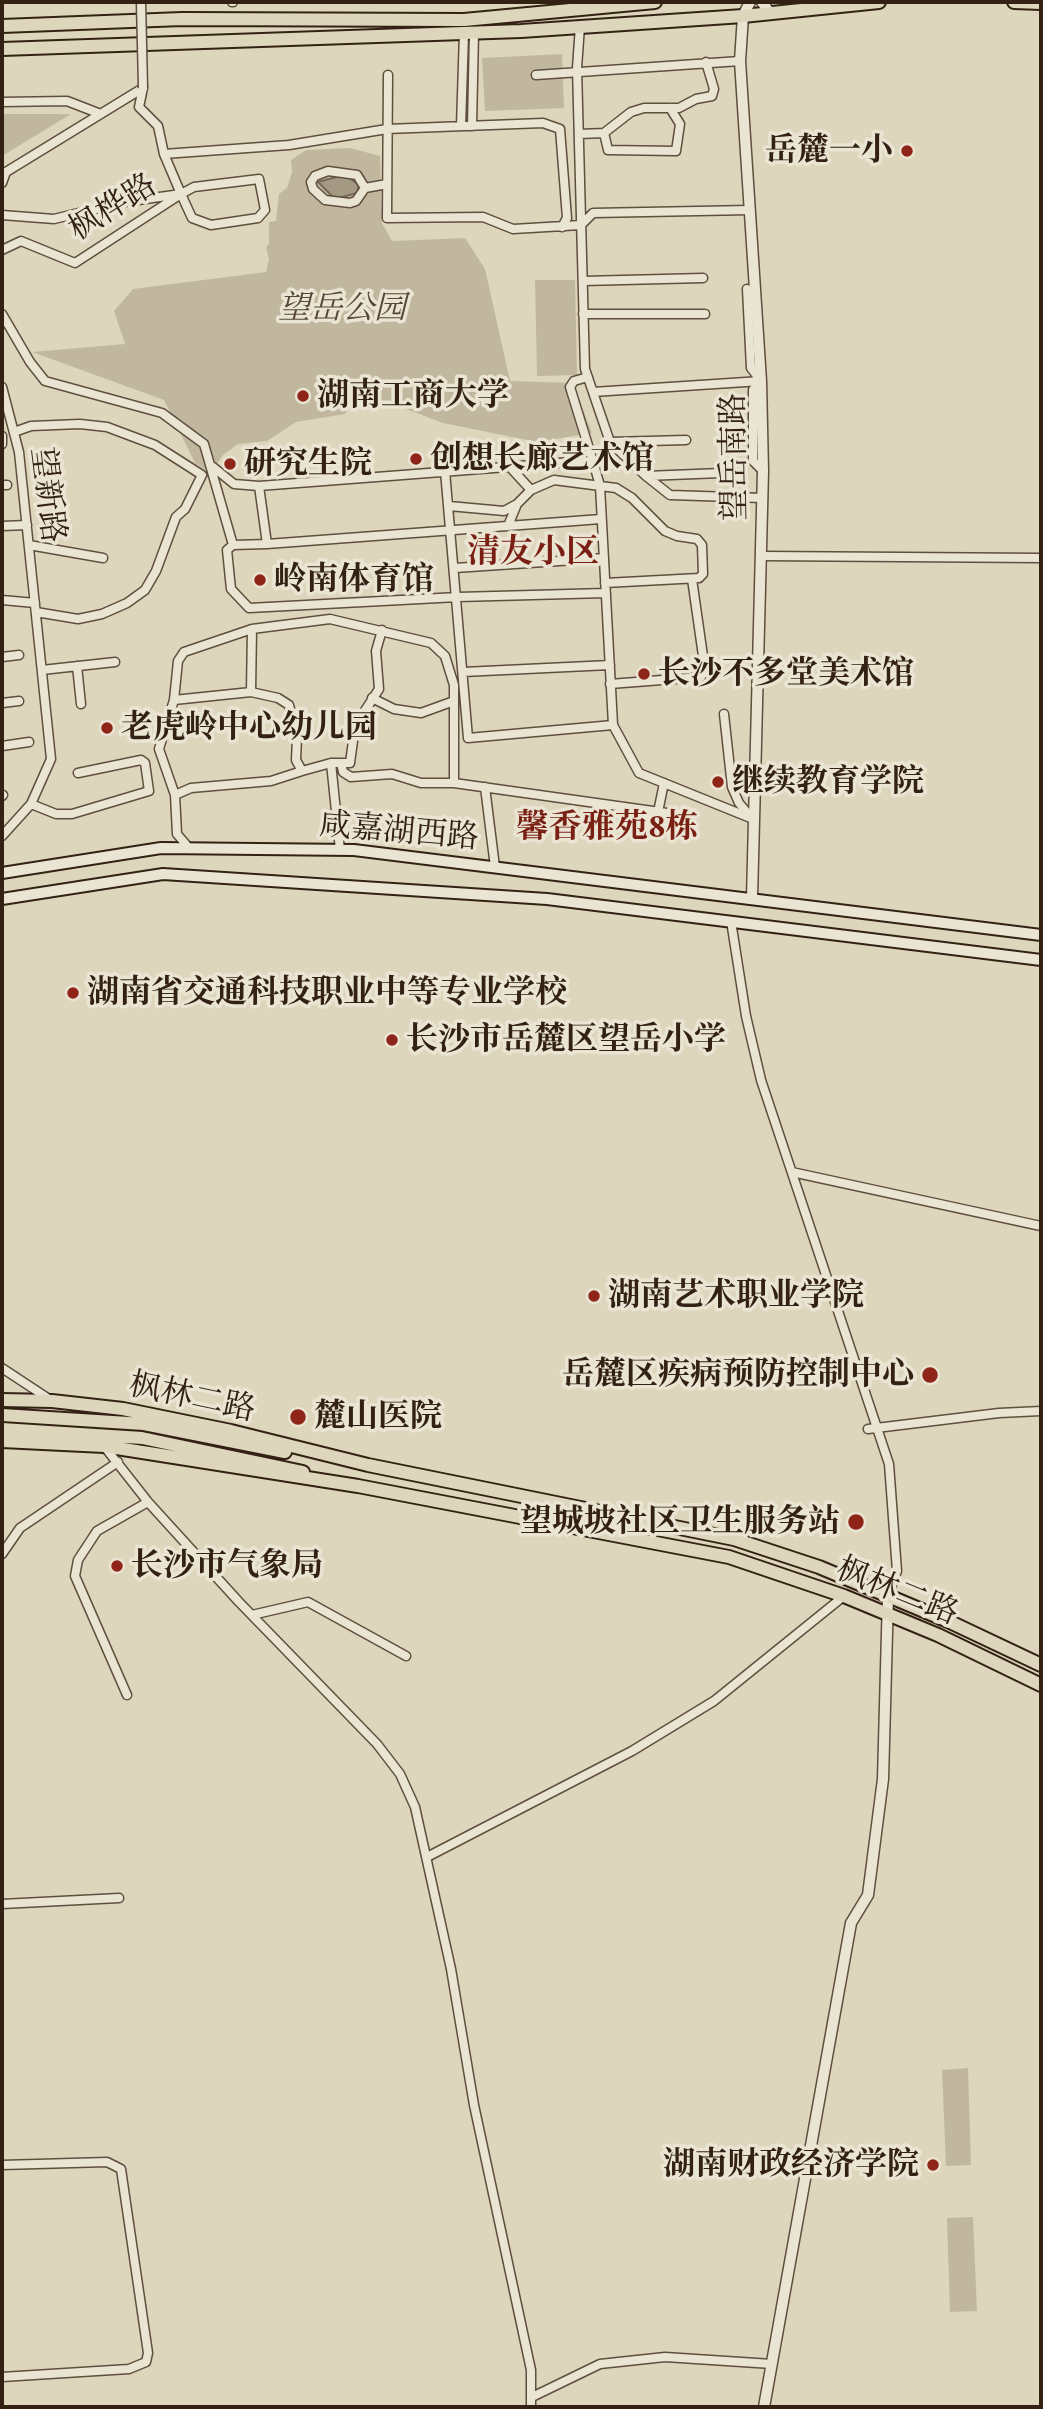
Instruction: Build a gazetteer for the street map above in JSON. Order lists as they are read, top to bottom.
{
  "streets": {
    "main road": ["咸嘉湖西路", "枫林二路"],
    "street": ["枫桦路", "望岳南路", "望新路"]
  },
  "crossings": [
    ["望岳南路", "咸嘉湖西路"]
  ],
  "districts": ["清友小区", "馨香雅苑8栋"],
  "parks": ["望岳公园"],
  "places": [
    "岳麓一小",
    "湖南工商大学",
    "创想长廊艺术馆",
    "研究生院",
    "岭南体育馆",
    "长沙不多堂美术馆",
    "老虎岭中心幼儿园",
    "继续教育学院",
    "湖南省交通科技职业中等专业学校",
    "长沙市岳麓区望岳小学",
    "湖南艺术职业学院",
    "岳麓区疾病预防控制中心",
    "麓山医院",
    "望城坡社区卫生服务站",
    "长沙市气象局",
    "湖南财政经济学院"
  ]
}
